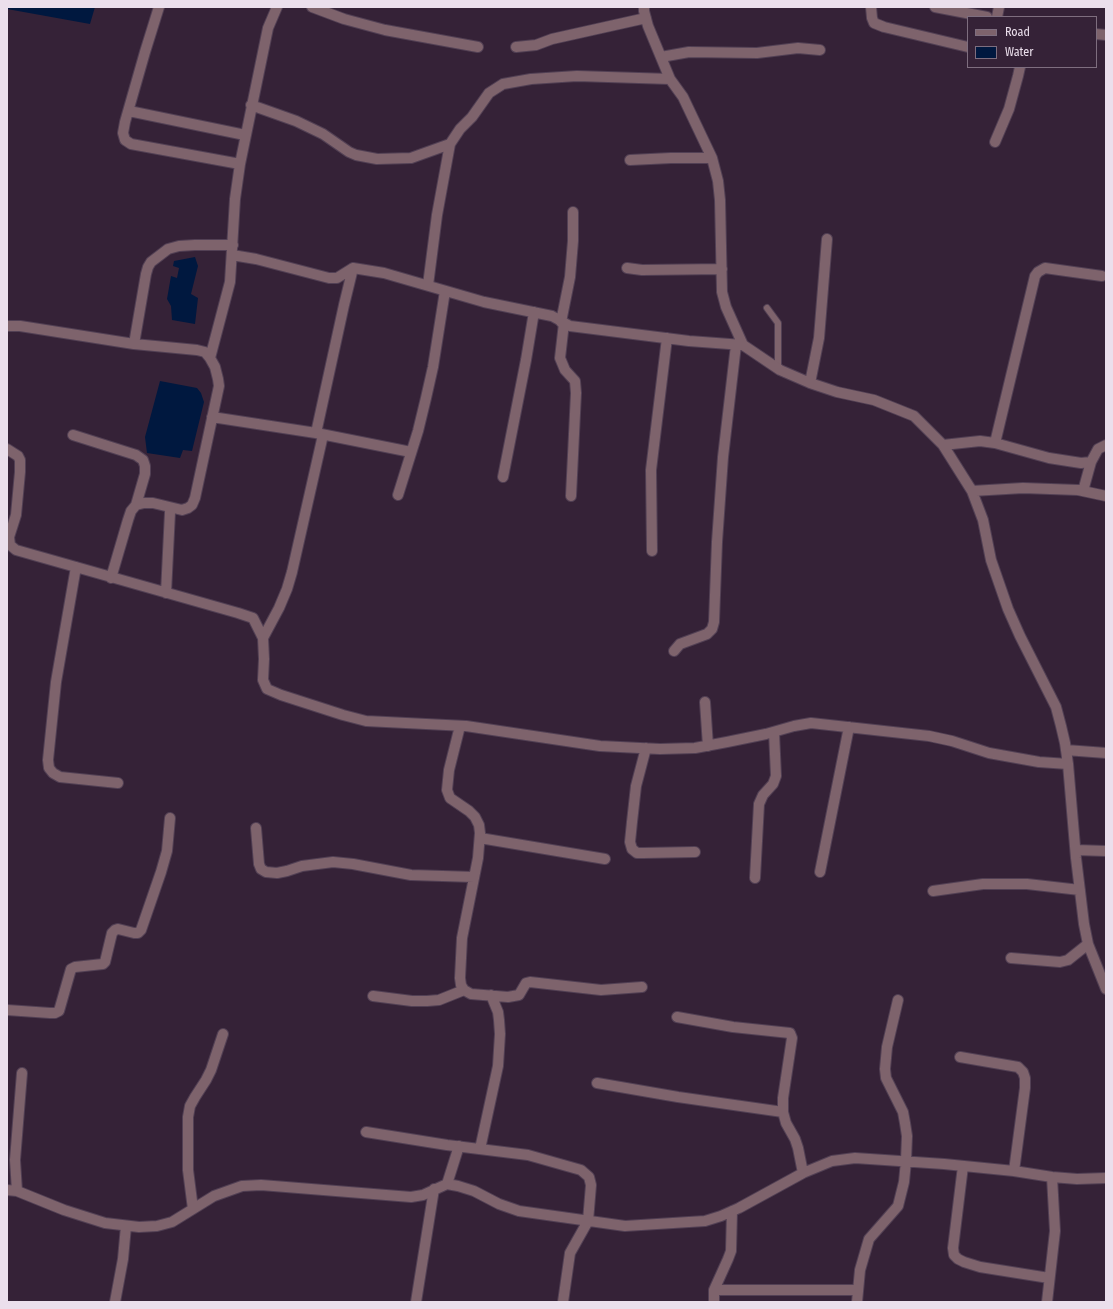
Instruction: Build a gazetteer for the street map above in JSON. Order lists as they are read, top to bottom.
{
  "legend": ["Road", "Water"]
}
